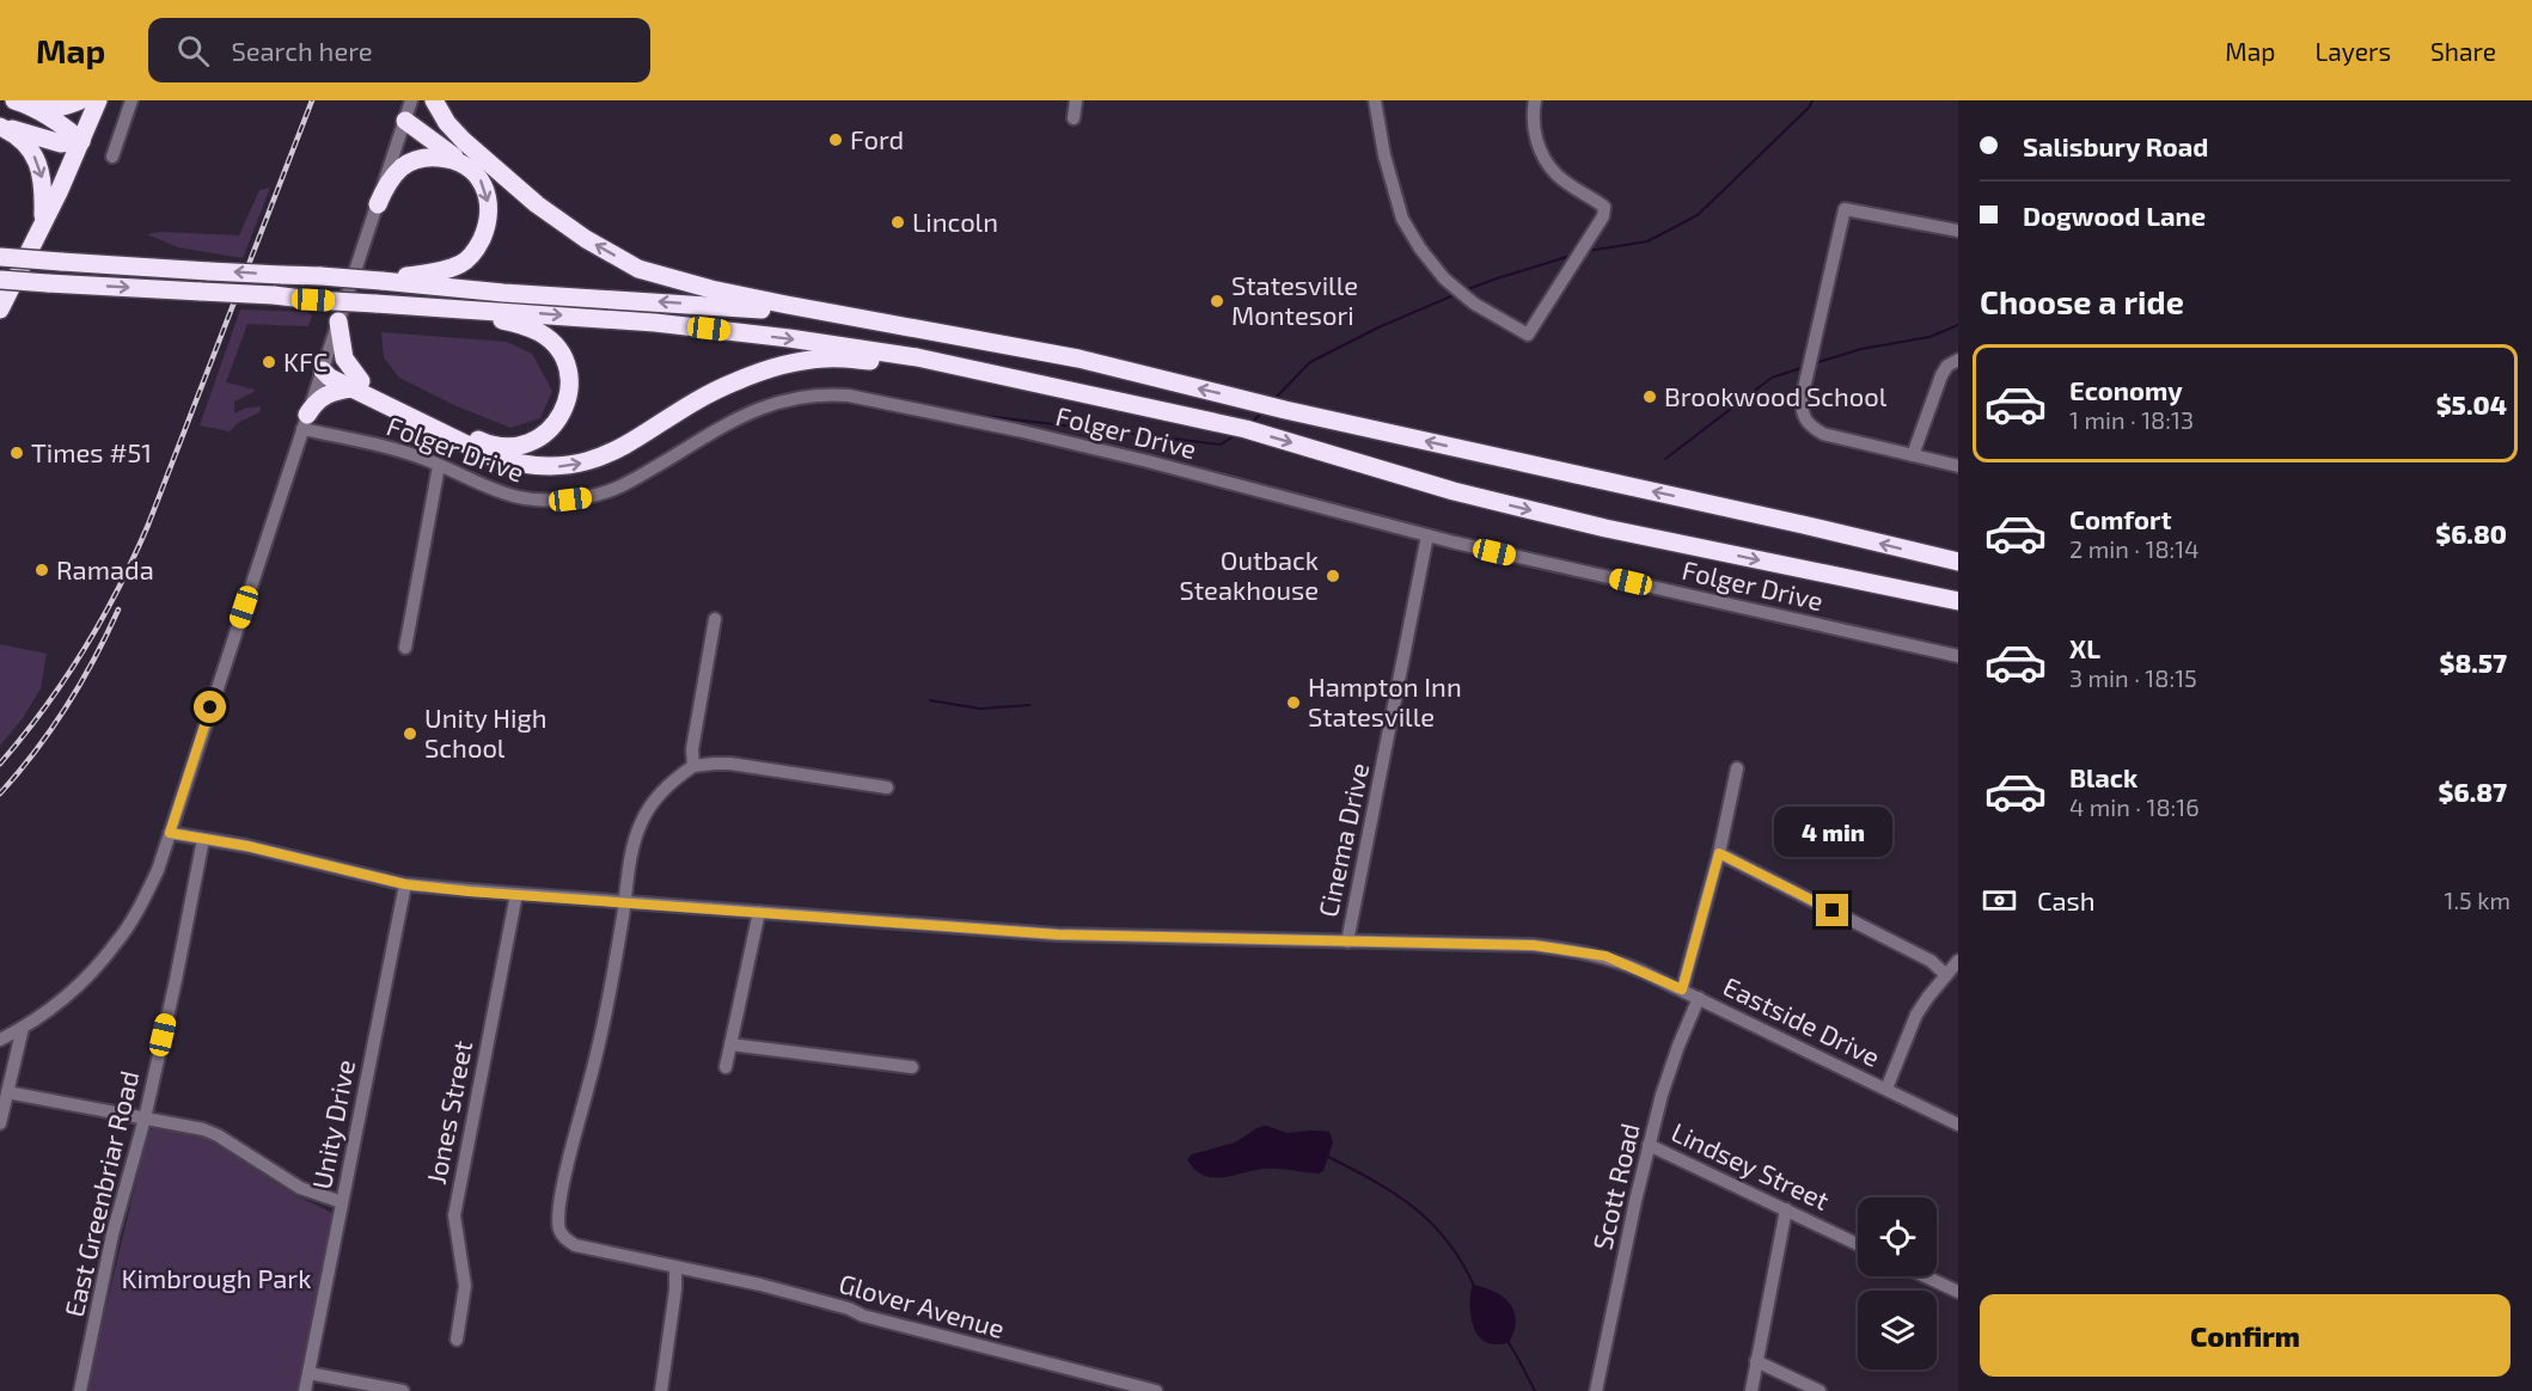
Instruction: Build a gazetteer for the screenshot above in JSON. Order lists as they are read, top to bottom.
{
  "streets": {
    "street": [
      "Folger Drive",
      "Cinema Drive",
      "Eastside Drive",
      "Jones Street",
      "Unity Drive",
      "Lindsey Street",
      "Scott Road",
      "East Greenbriar Road",
      "Glover Avenue"
    ]
  },
  "crossings": [
    ["Folger Drive", "Cinema Drive"],
    ["Cinema Drive", "Eastside Drive"],
    ["Eastside Drive", "Jones Street"],
    ["Eastside Drive", "Unity Drive"],
    ["Eastside Drive", "Scott Road"],
    ["Eastside Drive", "East Greenbriar Road"],
    ["Eastside Drive", "Glover Avenue"],
    ["Lindsey Street", "Scott Road"]
  ],
  "parks": ["Kimbrough Park"],
  "places": [
    "Ford",
    "Lincoln",
    "Statesville Montesori",
    "KFC",
    "Brookwood School",
    "Times #51",
    "Ramada",
    "Outback Steakhouse",
    "Hampton Inn Statesville",
    "Unity High School"
  ],
  "page": {
    "header": "Map",
    "search": "Search here",
    "nav": ["Map", "Layers", "Share"],
    "banner": ["Salisbury Road", "Dogwood Lane"],
    "heading": "Choose a ride",
    "list": [
      {
        "name": "Economy",
        "note": "1 min · 18:13",
        "value": "$5.04"
      },
      {
        "name": "Comfort",
        "note": "2 min · 18:14",
        "value": "$6.80"
      },
      {
        "name": "XL",
        "note": "3 min · 18:15",
        "value": "$8.57"
      },
      {
        "name": "Black",
        "note": "4 min · 18:16",
        "value": "$6.87"
      }
    ],
    "bubble": "4 min",
    "pay": ["Cash", "1.5 km"],
    "buttons": "Confirm"
  }
}
